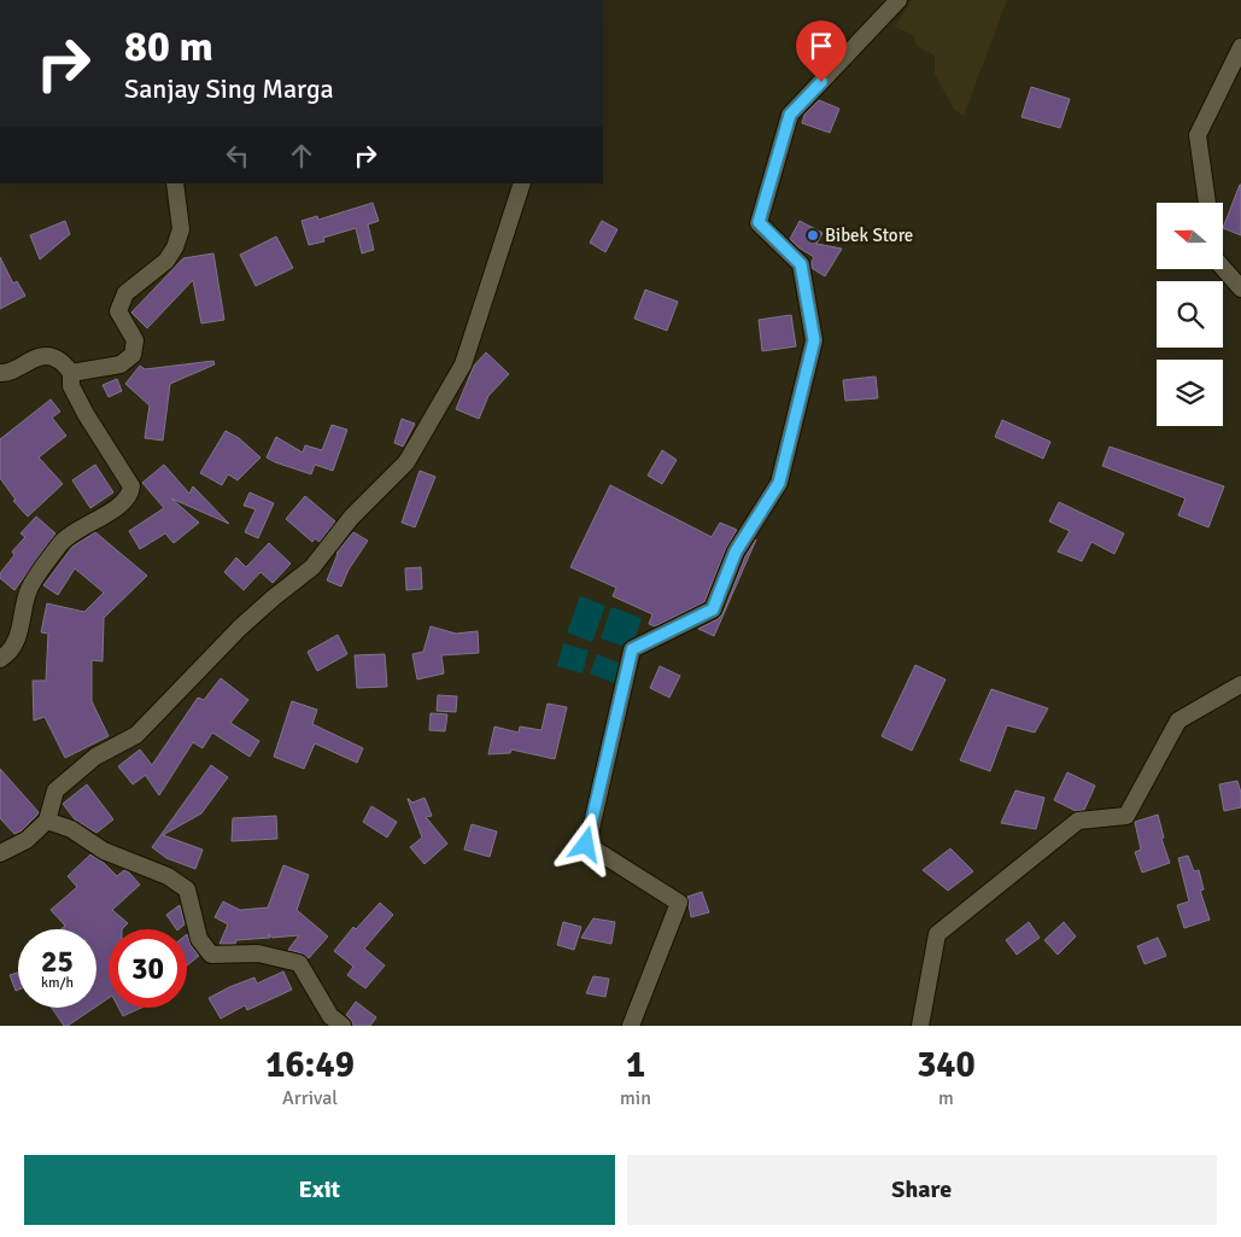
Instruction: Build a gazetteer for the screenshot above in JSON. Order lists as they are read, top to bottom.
{
  "places": ["Bibek Store"],
  "north": "left",
  "page": {
    "turn": ["80 m", "Sanjay Sing Marga"],
    "speed": "25 km/h",
    "limit": "30",
    "eta": [
      "16:49",
      "Arrival",
      "1",
      "min",
      "340",
      "m"
    ],
    "buttons": ["Exit", "Share"]
  }
}
